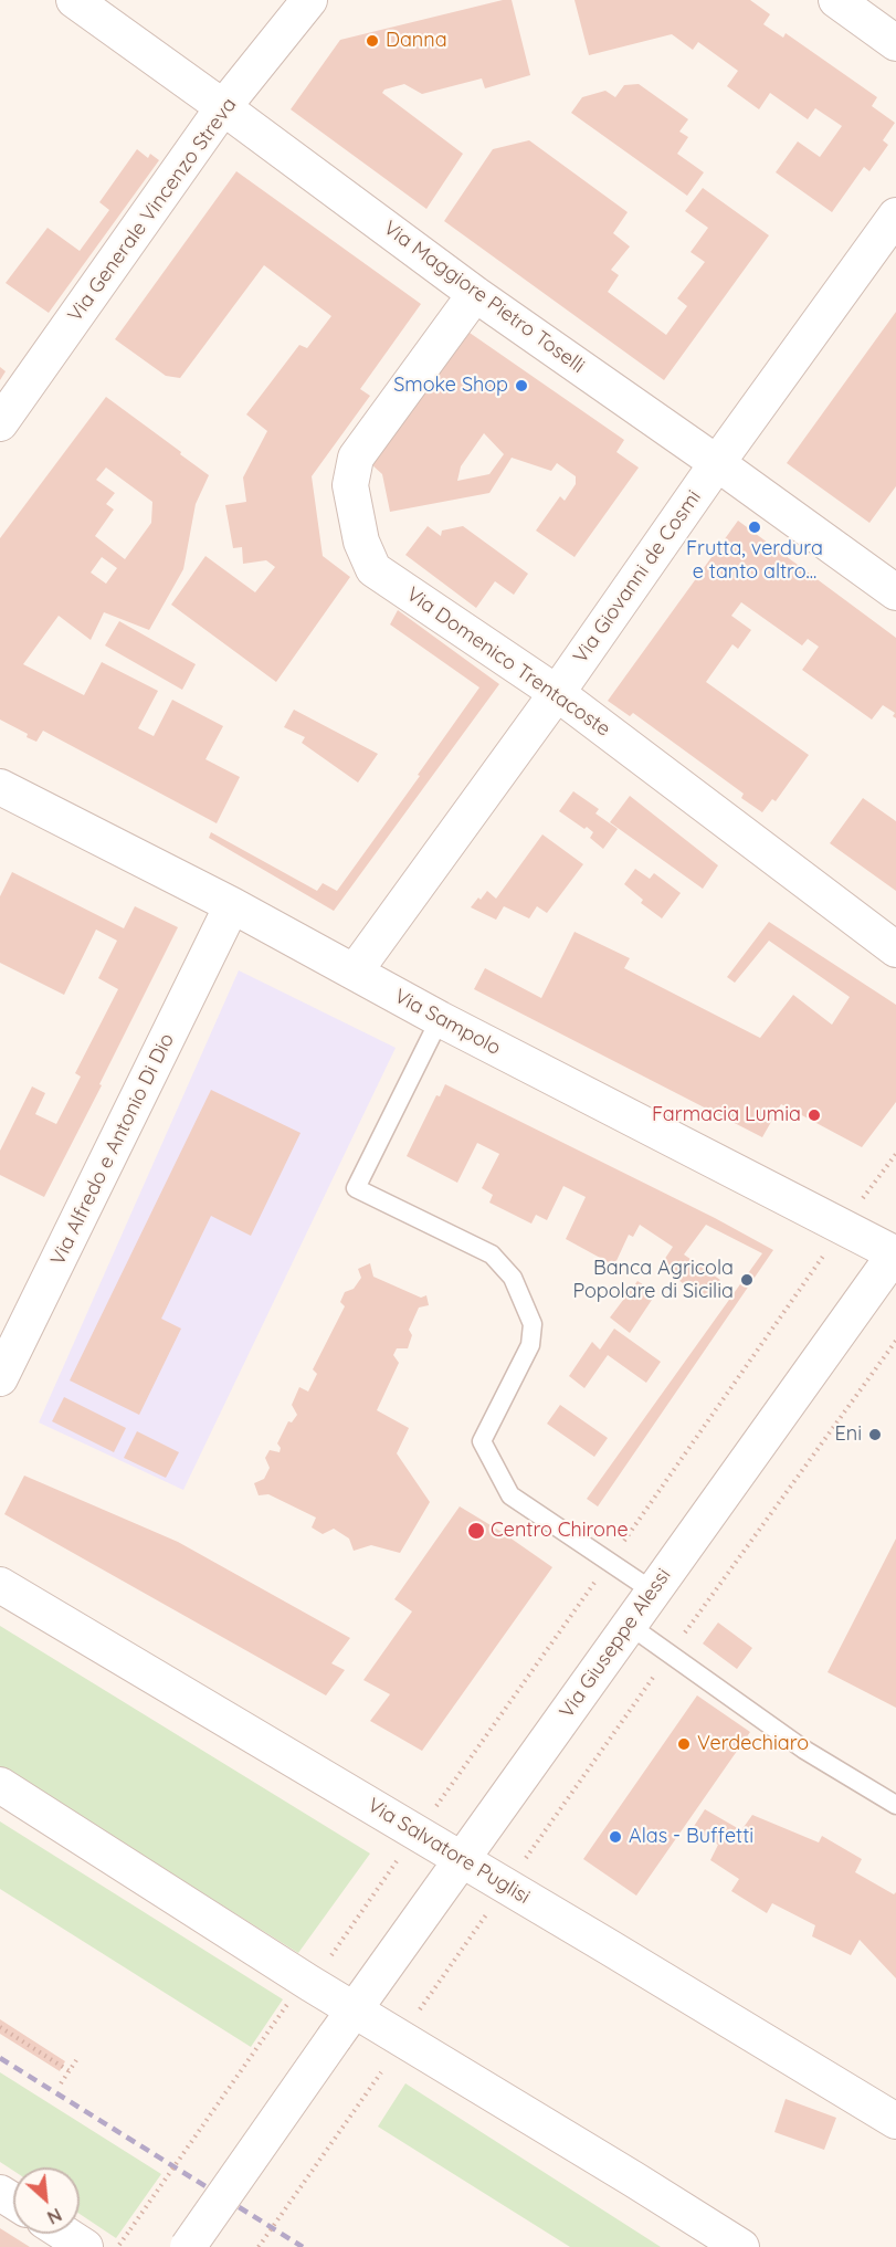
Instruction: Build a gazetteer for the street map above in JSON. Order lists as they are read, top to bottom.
{
  "streets": {
    "street": [
      "Via Generale Vincenzo Streva",
      "Via Maggiore Pietro Toselli",
      "Via Giovanni de Cosmi",
      "Via Domenico Trentacoste",
      "Via Sampolo",
      "Via Alfredo e Antonio Di Dio",
      "Via Giuseppe Alessi",
      "Via Salvatore Puglisi"
    ]
  },
  "crossings": [
    ["Via Generale Vincenzo Streva", "Via Maggiore Pietro Toselli"],
    ["Via Maggiore Pietro Toselli", "Via Giovanni de Cosmi"],
    ["Via Maggiore Pietro Toselli", "Via Domenico Trentacoste"],
    ["Via Giovanni de Cosmi", "Via Domenico Trentacoste"],
    ["Via Giovanni de Cosmi", "Via Sampolo"],
    ["Via Sampolo", "Via Alfredo e Antonio Di Dio"],
    ["Via Sampolo", "Via Giuseppe Alessi"],
    ["Via Giuseppe Alessi", "Via Salvatore Puglisi"]
  ],
  "places": [
    "Danna",
    "Smoke Shop",
    "Frutta, verdura e tanto altro...",
    "Farmacia Lumia",
    "Banca Agricola Popolare di Sicilia",
    "Eni",
    "Centro Chirone",
    "Verdechiaro",
    "Alas - Buffetti"
  ],
  "north": "bottom right"
}
